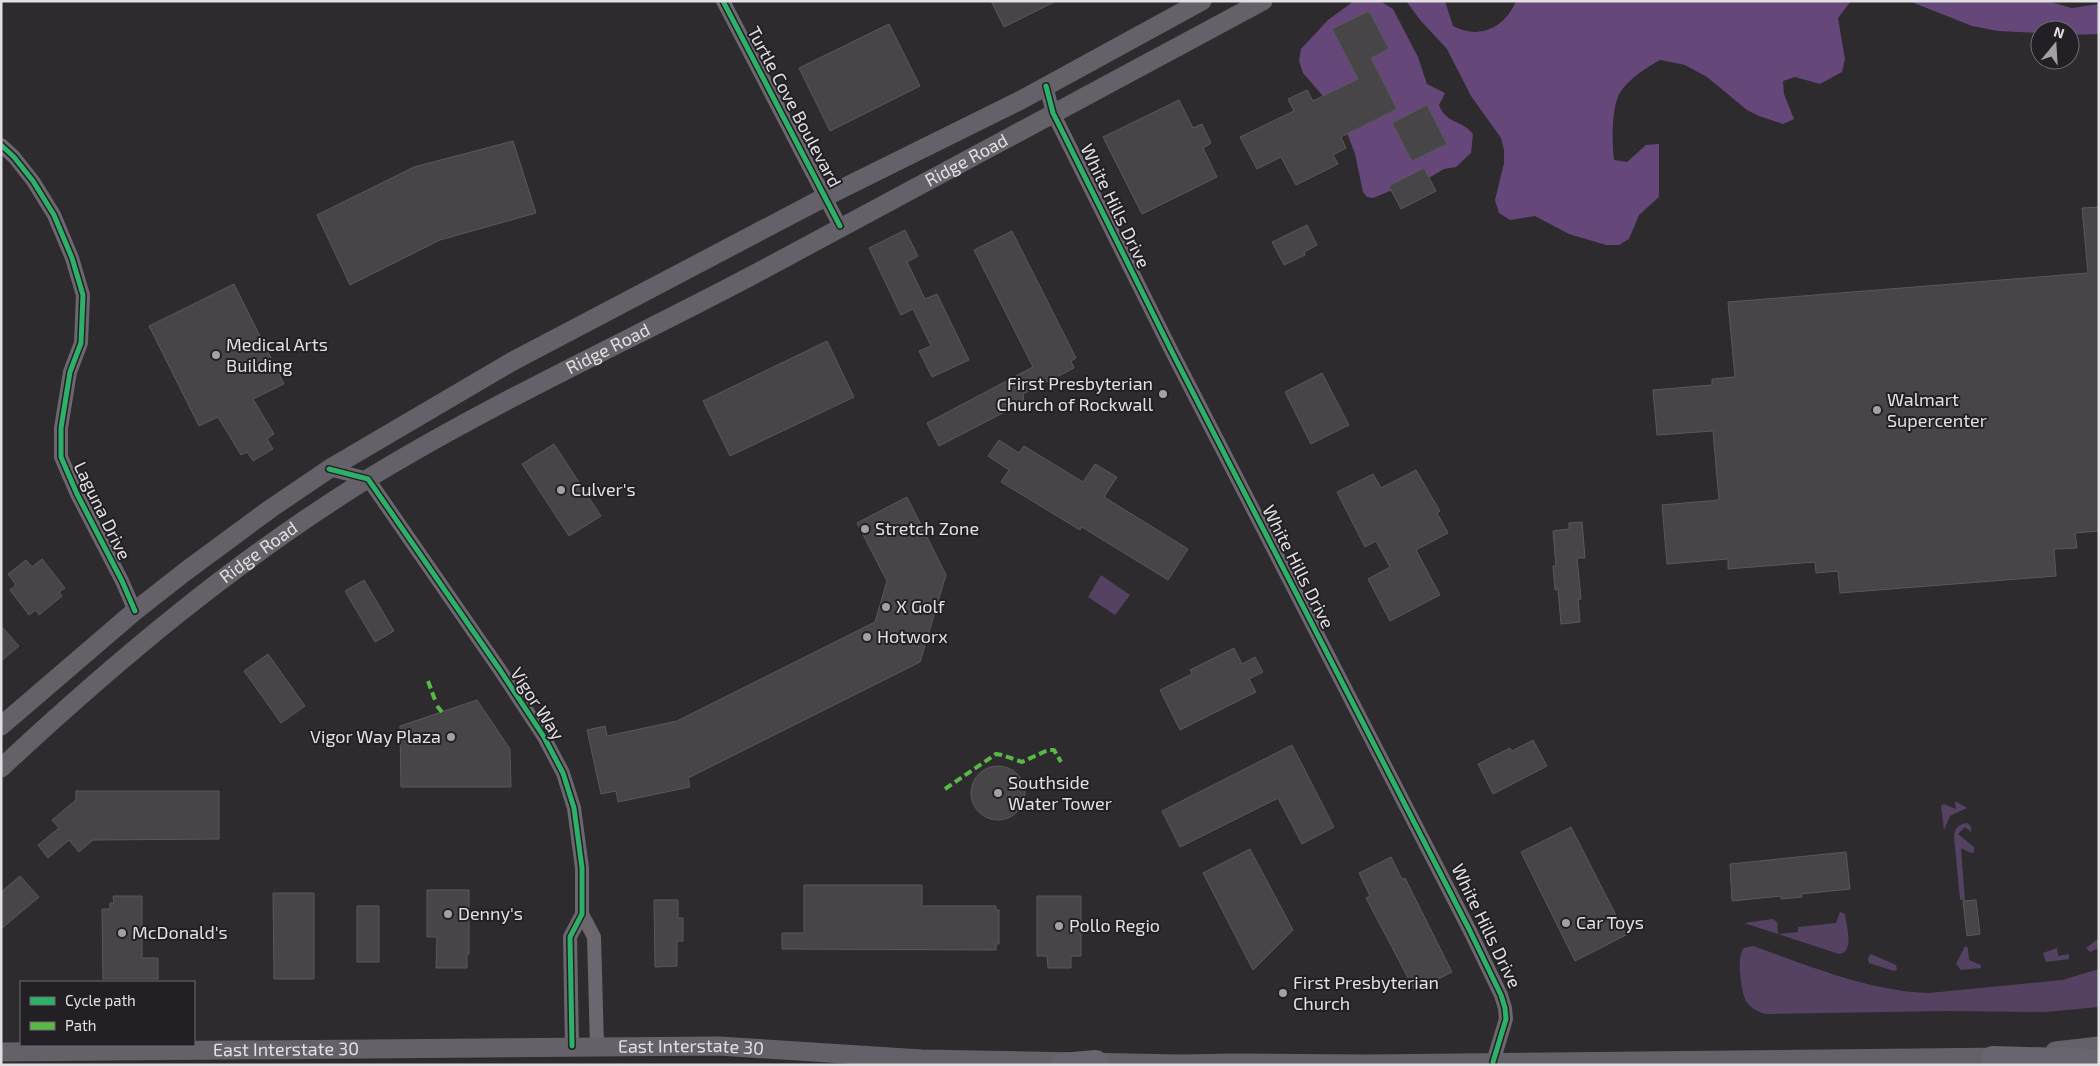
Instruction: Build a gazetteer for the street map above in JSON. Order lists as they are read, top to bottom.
{
  "streets": {
    "main road": ["Ridge Road", "East Interstate 30"],
    "street": [
      "Turtle Cove Boulevard",
      "White Hills Drive",
      "Laguna Drive",
      "Vigor Way"
    ]
  },
  "crossings": [
    ["Turtle Cove Boulevard", "Ridge Road"],
    ["Ridge Road", "White Hills Drive"],
    ["Ridge Road", "Laguna Drive"],
    ["Ridge Road", "Vigor Way"],
    ["White Hills Drive", "East Interstate 30"],
    ["Vigor Way", "East Interstate 30"]
  ],
  "places": [
    "Medical Arts Building",
    "First Presbyterian Church of Rockwall",
    "Walmart Supercenter",
    "Culver's",
    "Stretch Zone",
    "X Golf",
    "Hotworx",
    "Vigor Way Plaza",
    "Southside Water Tower",
    "Denny's",
    "Car Toys",
    "Pollo Regio",
    "McDonald's",
    "First Presbyterian Church"
  ],
  "legend": ["Cycle path", "Path"],
  "north": "top"
}
